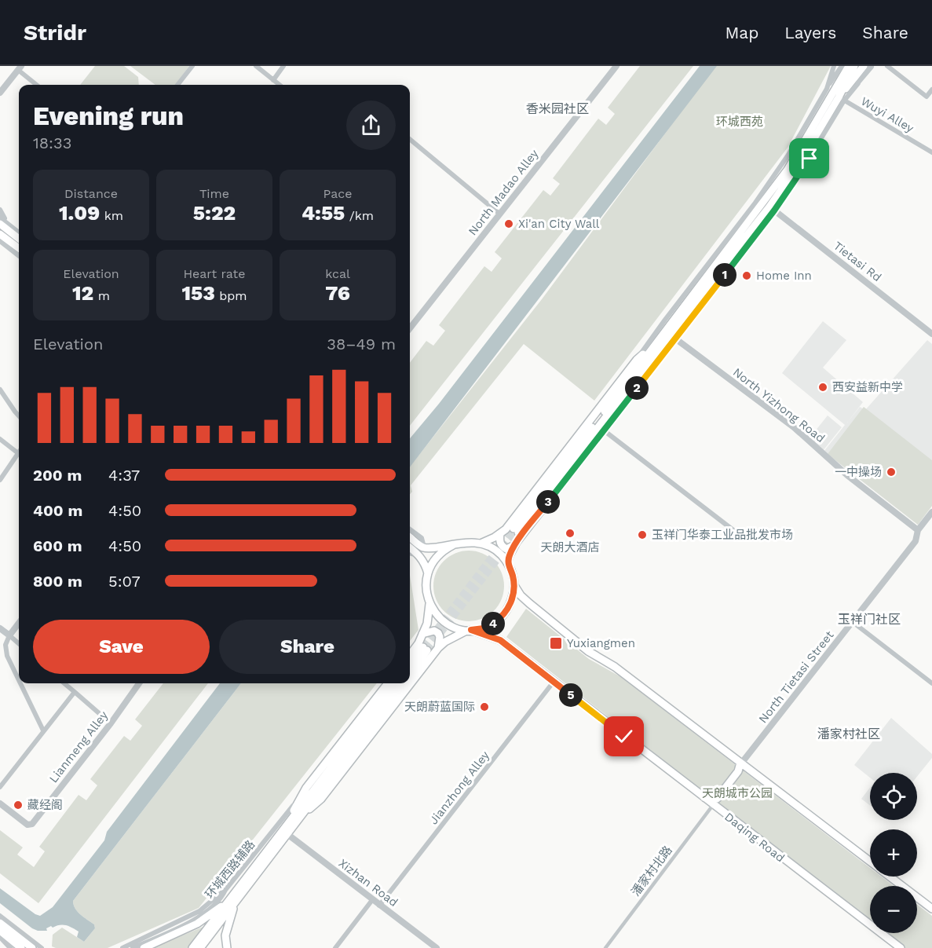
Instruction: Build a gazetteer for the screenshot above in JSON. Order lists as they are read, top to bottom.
{
  "streets": {
    "main road": ["Daqing Road"],
    "street": [
      "Wuyi Alley",
      "North Madao Alley",
      "Tietasi Rd",
      "North Yizhong Road",
      "North Tietasi Street",
      "Lianmeng Alley",
      "Jianzhong Alley",
      "环城西路辅路",
      "潘家村北路",
      "Xizhan Road"
    ]
  },
  "crossings": [
    ["North Yizhong Road", "North Tietasi Street"],
    ["Jianzhong Alley", "Daqing Road"],
    ["Jianzhong Alley", "Xizhan Road"],
    ["Daqing Road", "潘家村北路"]
  ],
  "districts": ["香米园社区", "玉祥门社区", "潘家村社区"],
  "parks": ["环城西苑", "天朗城市公园"],
  "places": {
    "other": [
      "Xi'an City Wall",
      "Home Inn",
      "西安益新中学",
      "一中操场",
      "天朗大酒店",
      "玉祥门华泰工业品批发市场",
      "天朗蔚蓝国际",
      "藏经阁"
    ],
    "transit": ["Yuxiangmen"]
  },
  "page": {
    "header": "Stridr",
    "nav": ["Map", "Layers", "Share"],
    "heading": ["Evening run", "18:33"],
    "stats": [
      ["Distance", "1.09 km"],
      ["Time", "5:22"],
      ["Pace", "4:55 /km"],
      ["Elevation", "12 m"],
      ["Heart rate", "153 bpm"],
      ["kcal", "76"]
    ],
    "pins": [
      "1",
      "2",
      "3",
      "4",
      "5"
    ],
    "chart": ["Elevation", "38–49 m"],
    "list": [
      {
        "name": "200 m",
        "note": "4:37"
      },
      {
        "name": "400 m",
        "note": "4:50"
      },
      {
        "name": "600 m",
        "note": "4:50"
      },
      {
        "name": "800 m",
        "note": "5:07"
      }
    ],
    "buttons": ["Save", "Share"],
    "map_buttons": ["+", "−"]
  }
}
